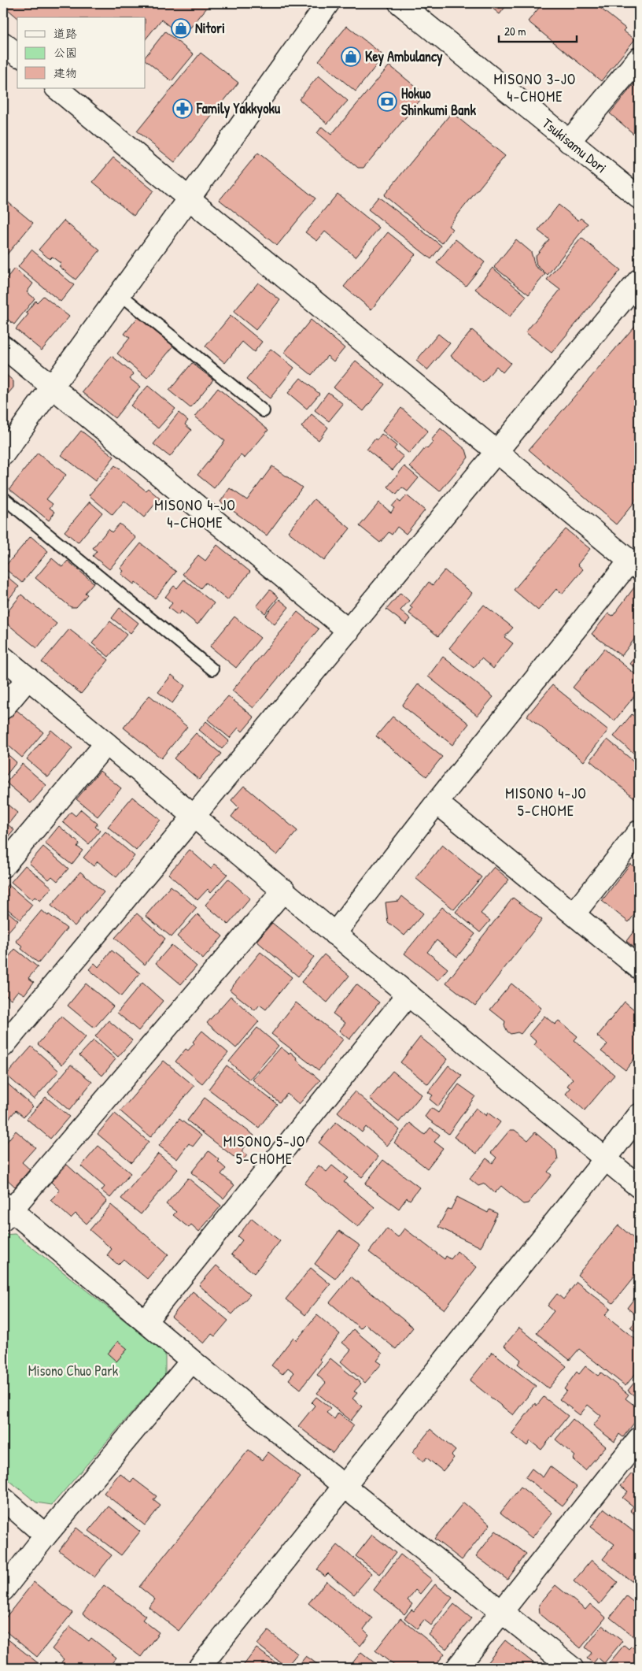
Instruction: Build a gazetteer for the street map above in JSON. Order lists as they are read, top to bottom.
{
  "streets": {
    "main road": ["Tsukisamu Dori"]
  },
  "districts": [
    "MISONO 3-JO 4-CHOME",
    "MISONO 4-JO 4-CHOME",
    "MISONO 4-JO 5-CHOME",
    "MISONO 5-JO 5-CHOME"
  ],
  "parks": ["Misono Chuo Park"],
  "places": {
    "shop": ["Nitori", "Key Ambulancy"],
    "bank": ["Hokuo Shinkumi Bank"],
    "pharmacy": ["Family Yakkyoku"]
  },
  "legend": ["道路", "公園", "建物"],
  "scale_bar": "20 m"
}
